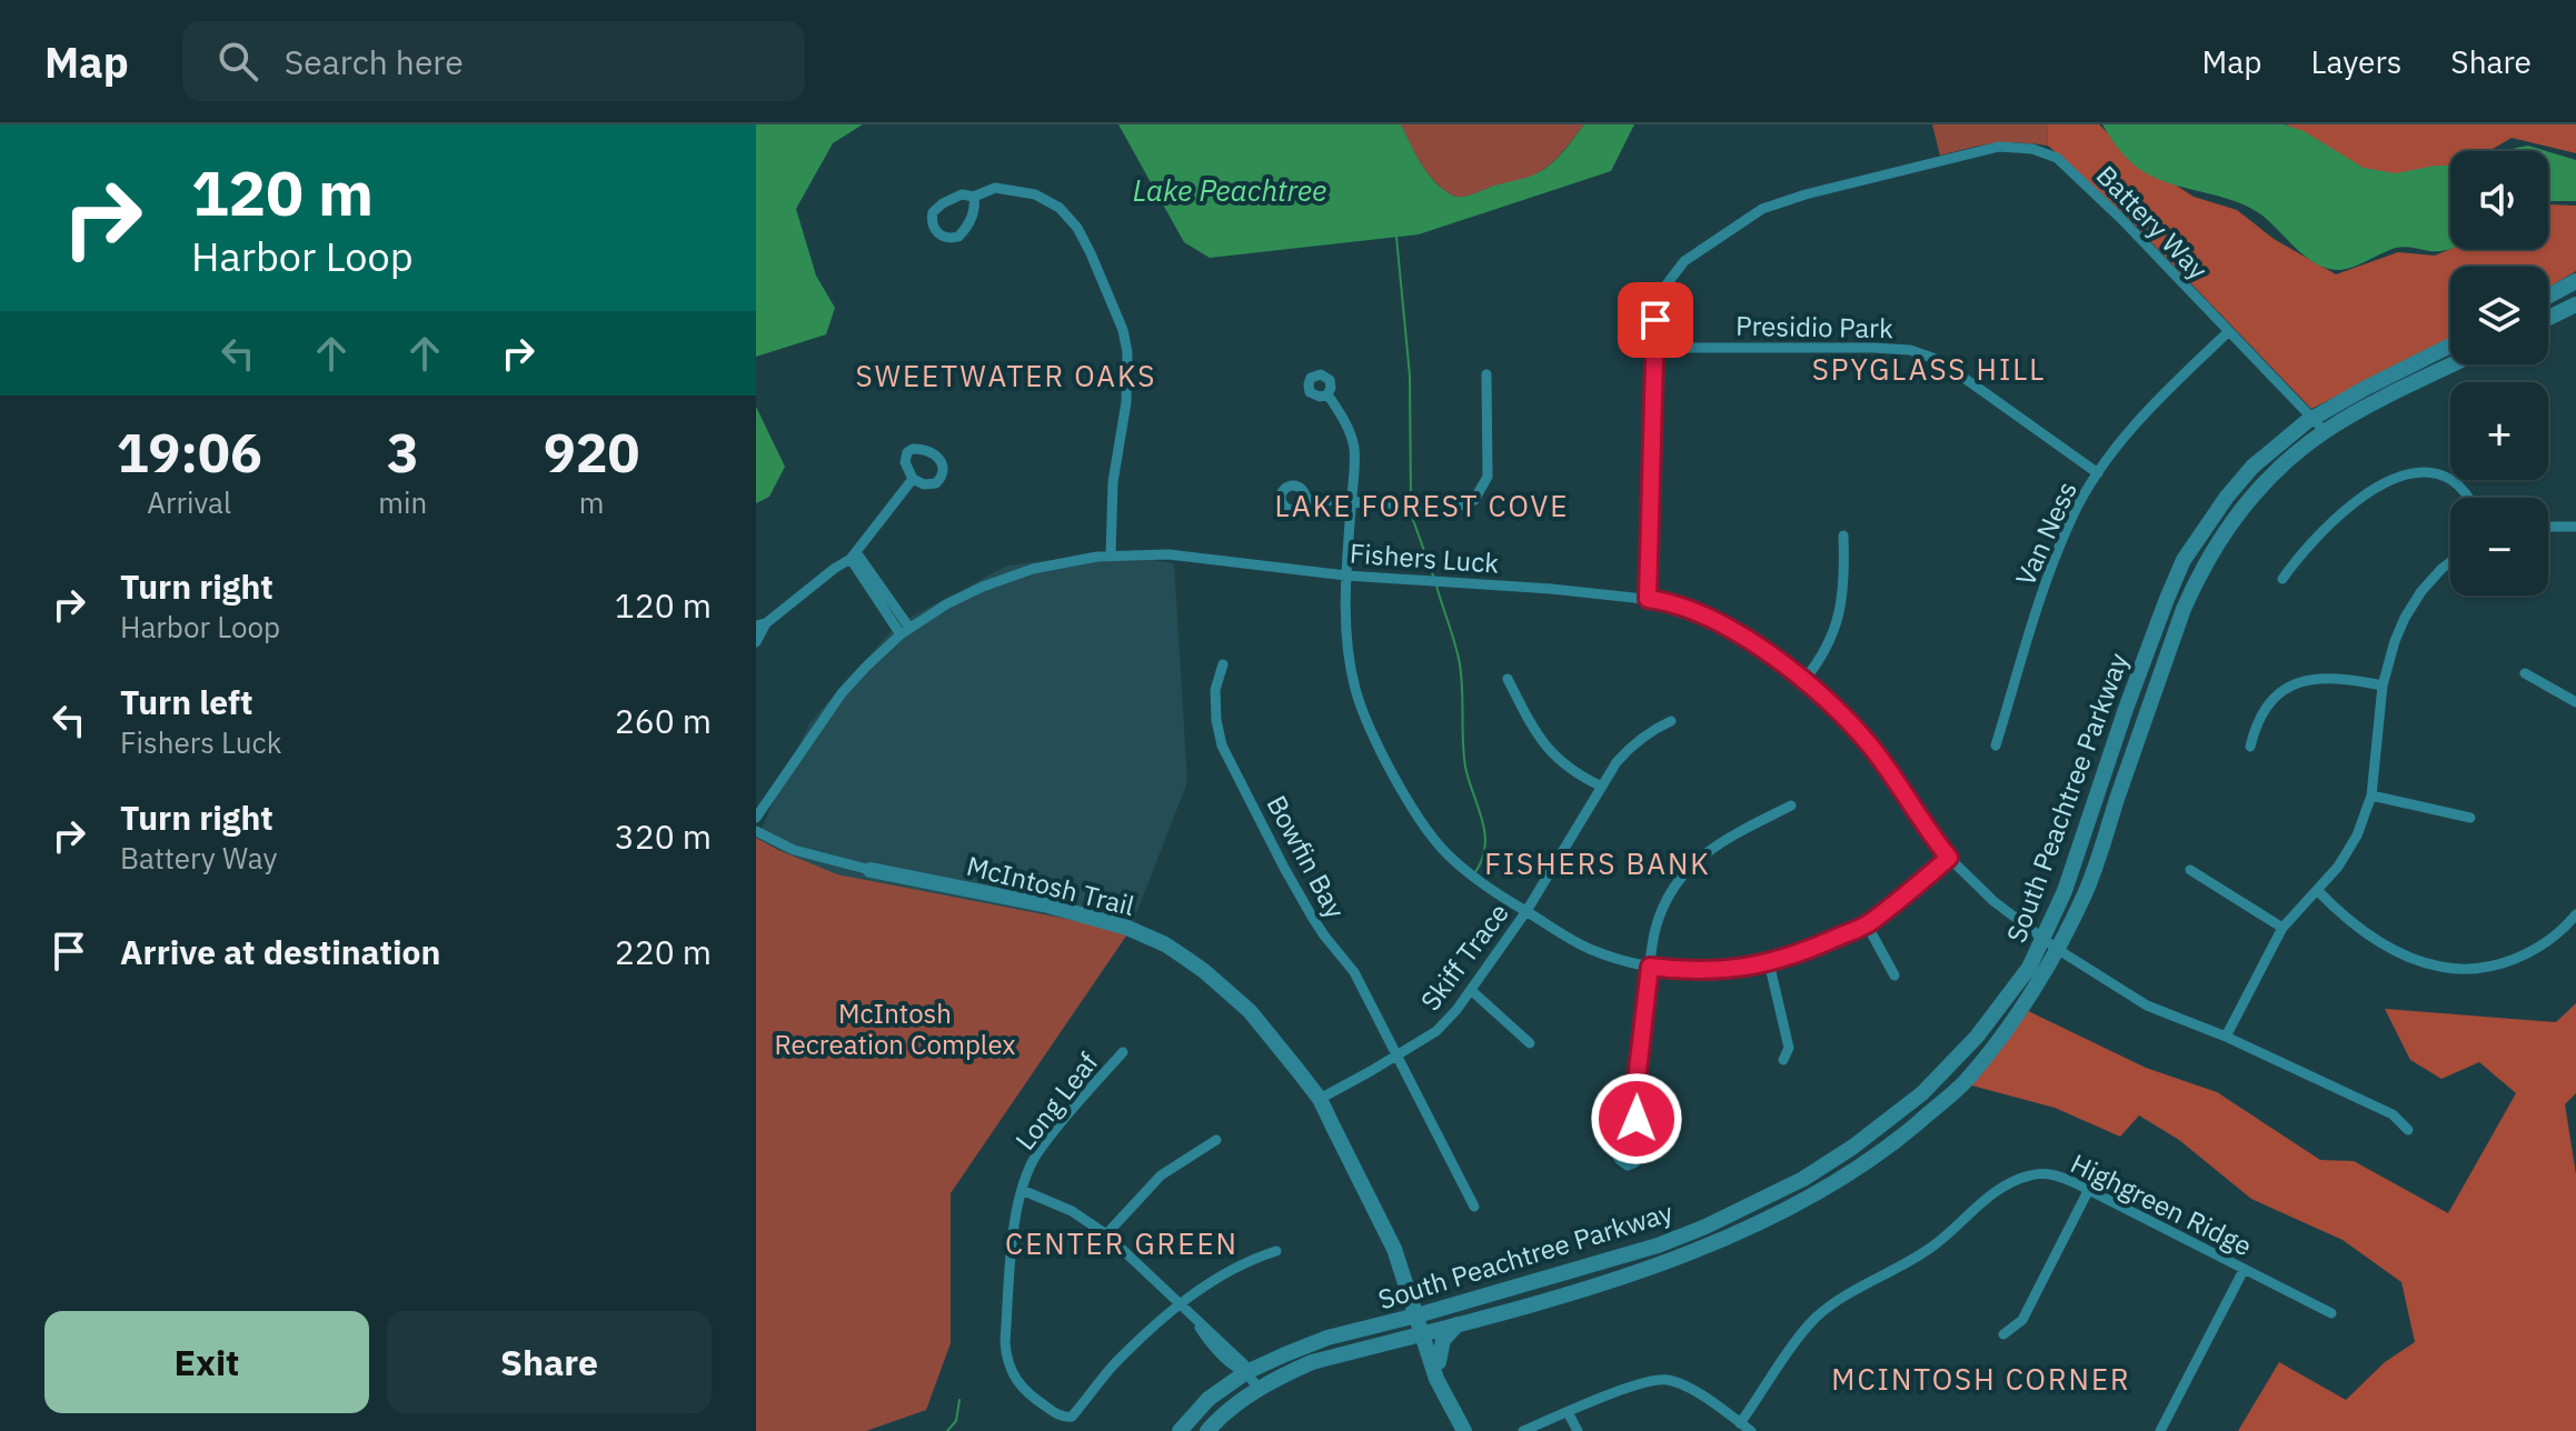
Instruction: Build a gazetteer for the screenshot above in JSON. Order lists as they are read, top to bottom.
{
  "streets": {
    "main road": ["South Peachtree Parkway", "McIntosh Trail"],
    "street": [
      "Battery Way",
      "Presidio Park",
      "Van Ness",
      "Fishers Luck",
      "Bowfin Bay",
      "Skiff Trace",
      "Long Leaf",
      "Highgreen Ridge"
    ]
  },
  "crossings": [
    ["Battery Way", "Presidio Park"],
    ["Battery Way", "Van Ness"],
    ["Battery Way", "Fishers Luck"],
    ["Battery Way", "South Peachtree Parkway"],
    ["Presidio Park", "Van Ness"],
    ["Fishers Luck", "South Peachtree Parkway"],
    ["South Peachtree Parkway", "McIntosh Trail"],
    ["Bowfin Bay", "Skiff Trace"],
    ["McIntosh Trail", "Skiff Trace"]
  ],
  "districts": [
    "SPYGLASS HILL",
    "SWEETWATER OAKS",
    "LAKE FOREST COVE",
    "FISHERS BANK",
    "CENTER GREEN",
    "MCINTOSH CORNER"
  ],
  "water": ["Lake Peachtree"],
  "parks": ["McIntosh Recreation Complex"],
  "page": {
    "header": "Map",
    "search": "Search here",
    "nav": ["Map", "Layers", "Share"],
    "turn": ["120 m", "Harbor Loop"],
    "map_buttons": ["+", "−"],
    "eta": [
      "19:06",
      "Arrival",
      "3",
      "min",
      "920",
      "m"
    ],
    "list": [
      {
        "name": "Turn right",
        "note": "Harbor Loop",
        "value": "120 m"
      },
      {
        "name": "Turn left",
        "note": "Fishers Luck",
        "value": "260 m"
      },
      {
        "name": "Turn right",
        "note": "Battery Way",
        "value": "320 m"
      },
      {
        "name": "Arrive at destination",
        "value": "220 m"
      }
    ],
    "buttons": ["Exit", "Share"]
  }
}
